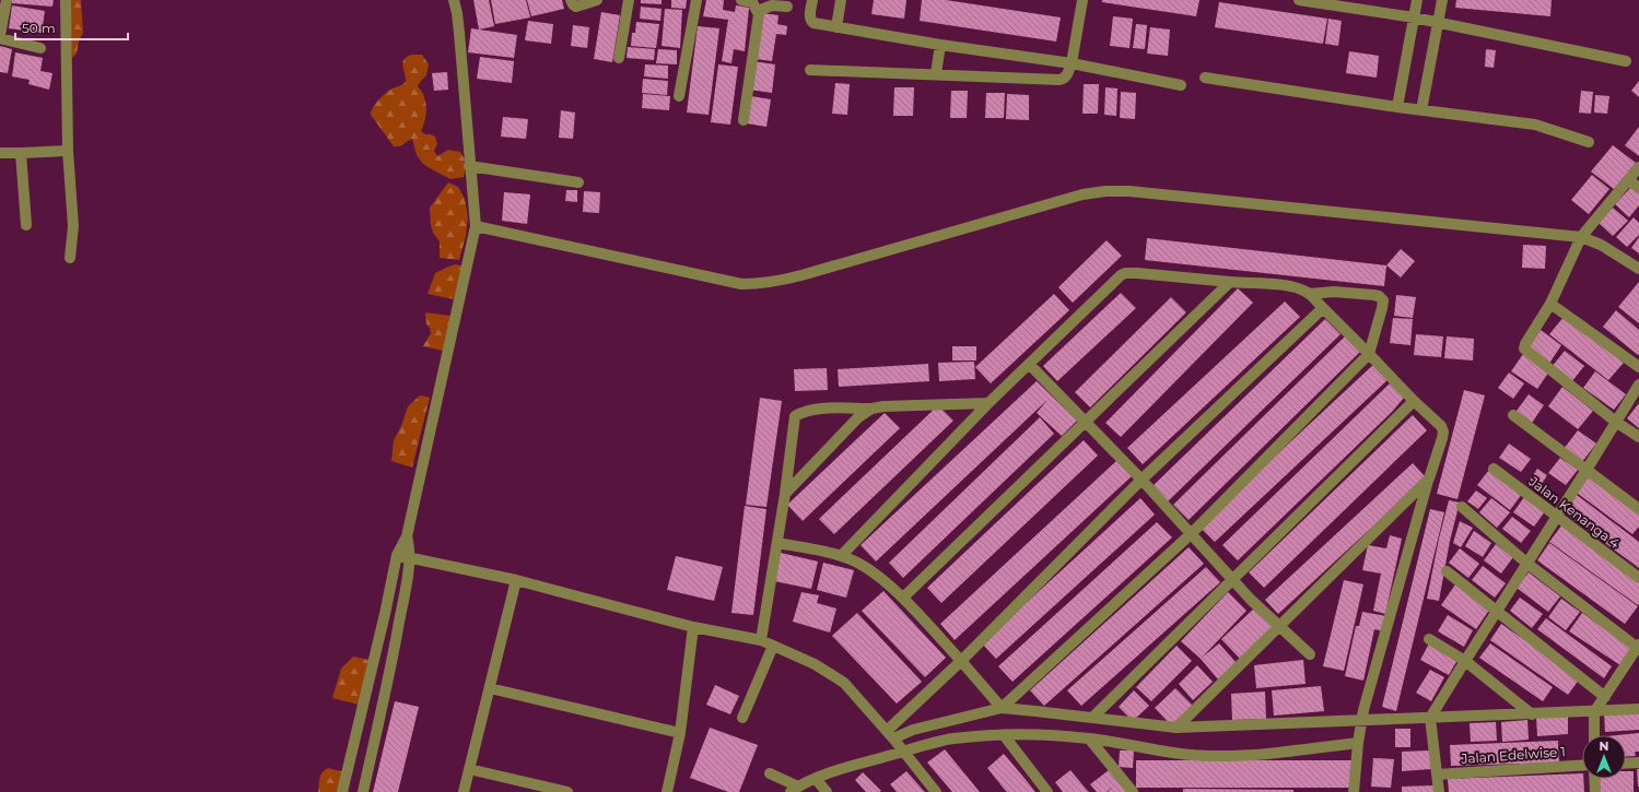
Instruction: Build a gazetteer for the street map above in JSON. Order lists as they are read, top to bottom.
{
  "streets": {
    "street": ["Jalan Kenanga 4", "Jalan Edelwise 1"]
  },
  "scale_bar": "50 m",
  "north": "top"
}
